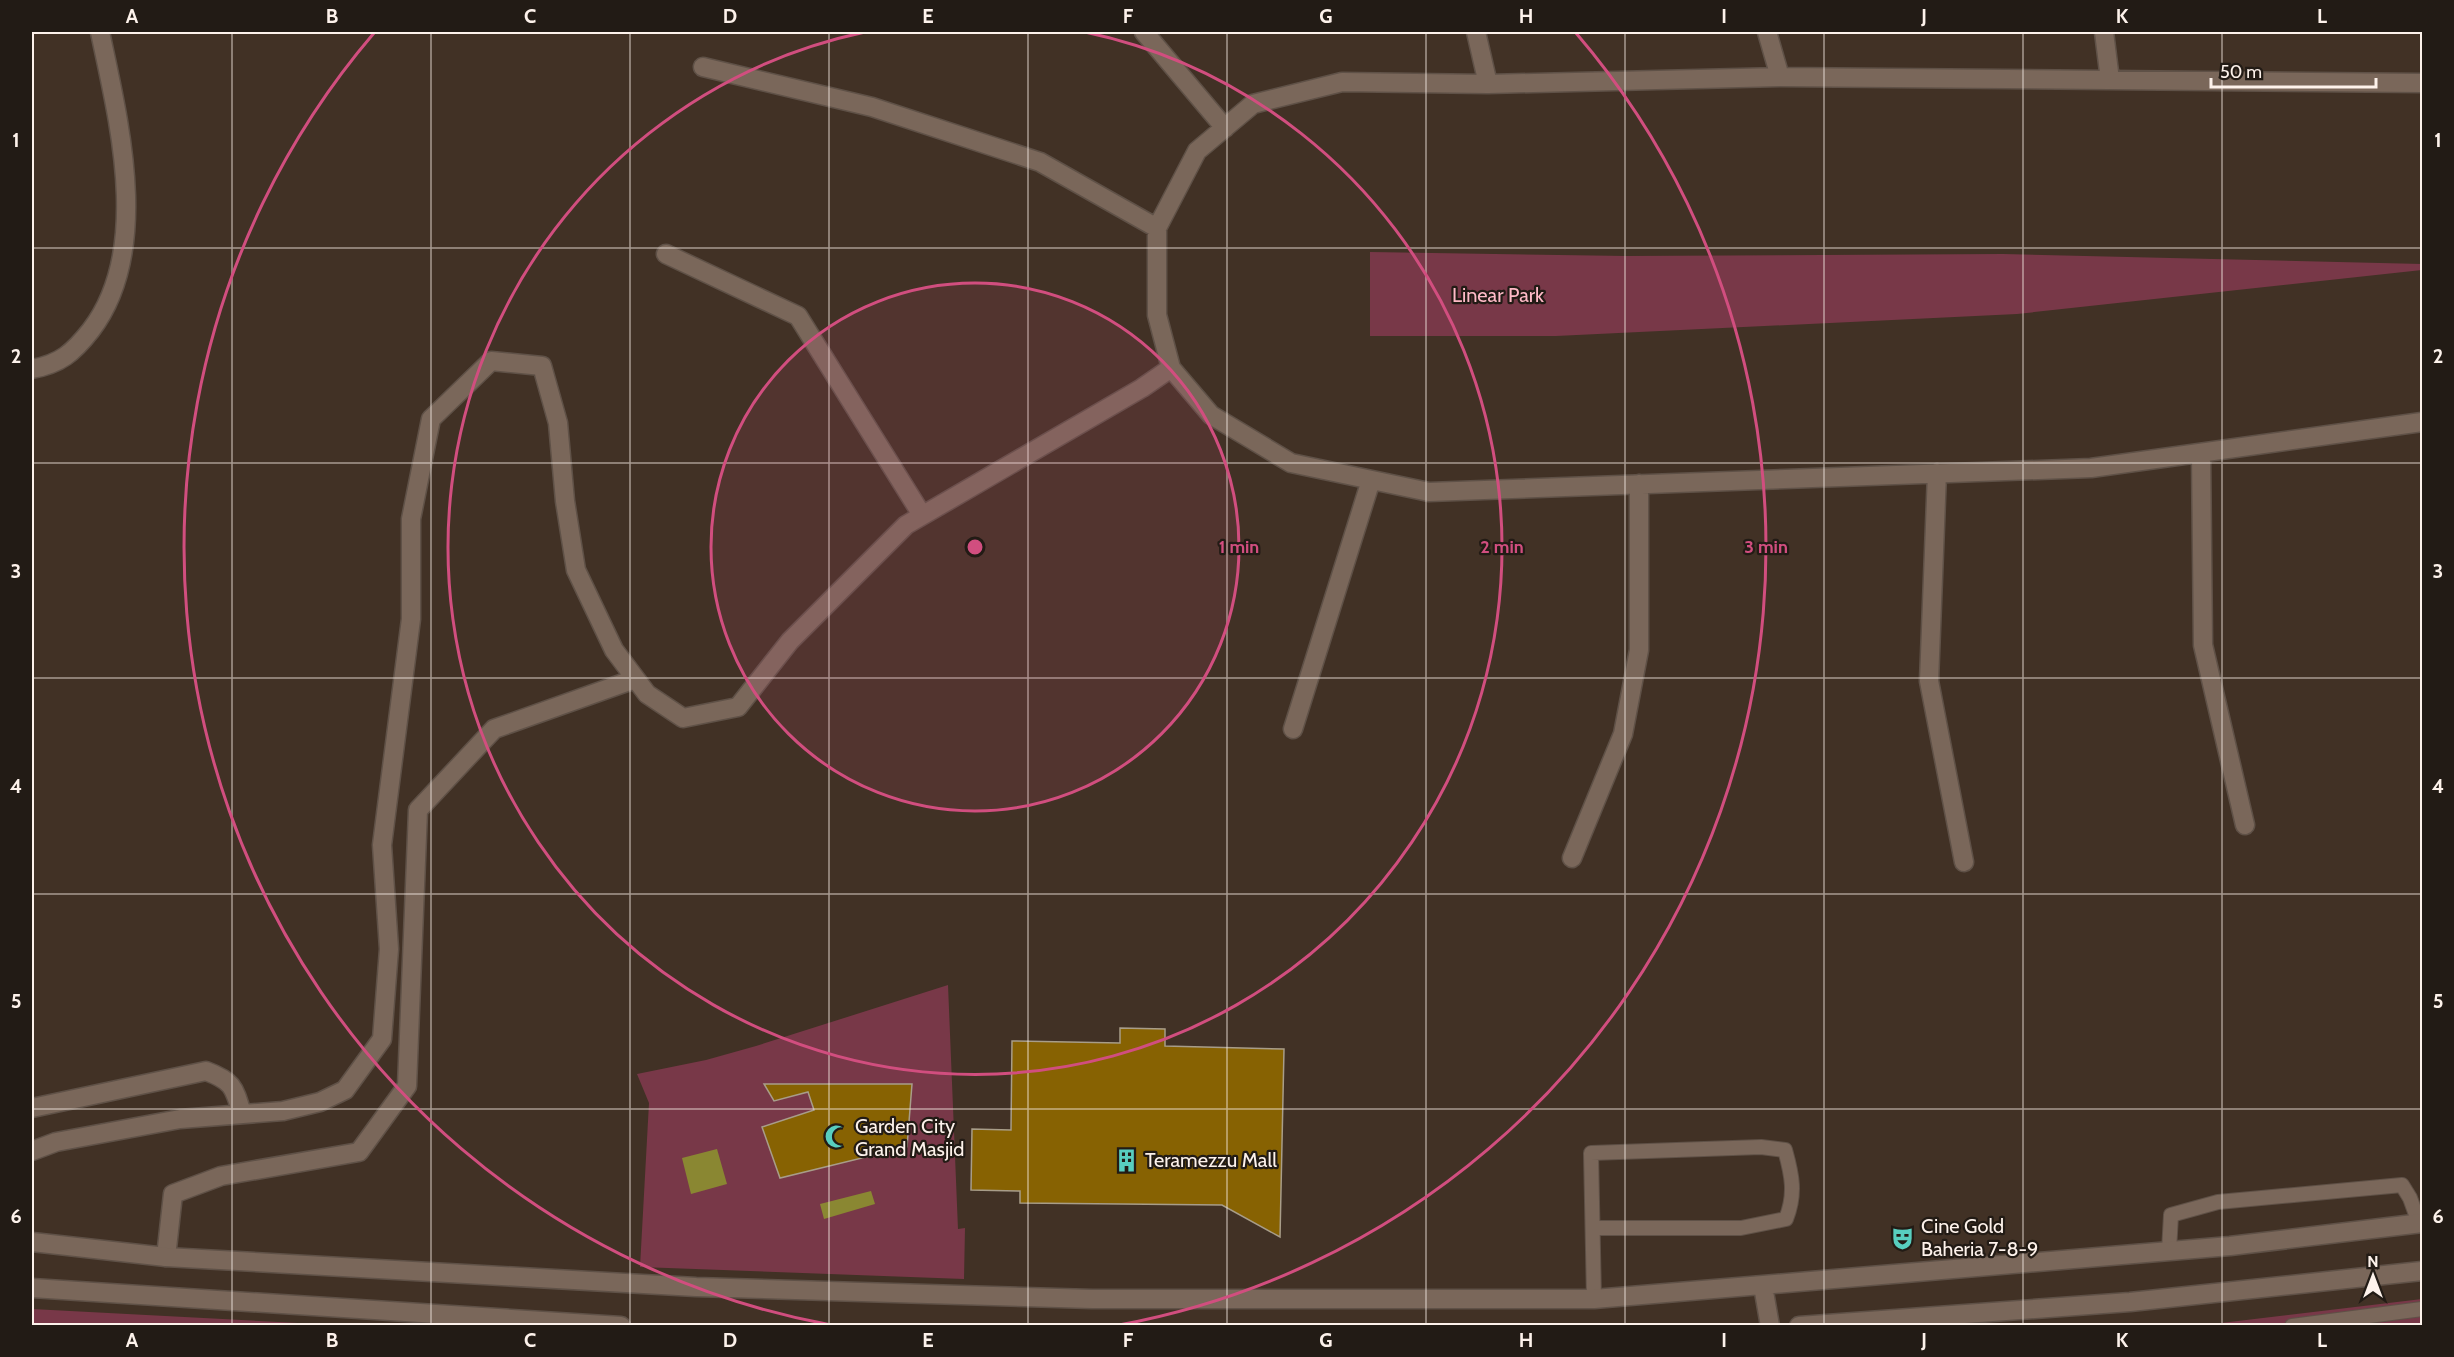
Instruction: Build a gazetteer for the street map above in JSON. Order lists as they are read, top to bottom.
{
  "parks": ["Linear Park"],
  "places": {
    "mosque": ["Garden City Grand Masjid"],
    "building": ["Teramezzu Mall"],
    "theatre": ["Cine Gold Baheria 7-8-9"]
  },
  "scale_bar": "50 m",
  "north": "top",
  "grid": {
    "columns": [
      "A",
      "B",
      "C",
      "D",
      "E",
      "F",
      "G",
      "H",
      "I",
      "J",
      "K",
      "L"
    ],
    "rows": [
      "1",
      "2",
      "3",
      "4",
      "5",
      "6"
    ]
  },
  "rings": ["1 min", "2 min", "3 min"]
}
